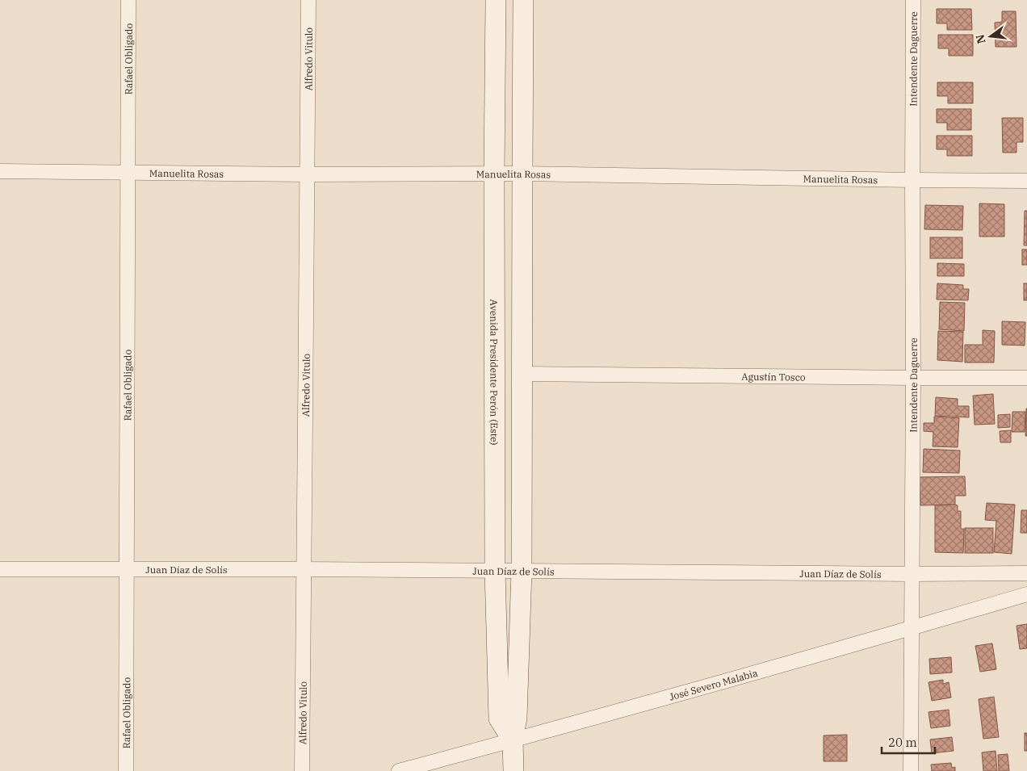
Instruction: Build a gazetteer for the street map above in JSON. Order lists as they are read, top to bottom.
{
  "streets": {
    "main road": ["Avenida Presidente Perón (Este)"],
    "street": [
      "Rafael Obligado",
      "Alfredo Vitulo",
      "Intendente Daguerre",
      "Manuelita Rosas",
      "Agustín Tosco",
      "Juan Díaz de Solís",
      "José Severo Malabia"
    ]
  },
  "crossings": [
    ["Rafael Obligado", "Manuelita Rosas"],
    ["Rafael Obligado", "Juan Díaz de Solís"],
    ["Alfredo Vitulo", "Manuelita Rosas"],
    ["Alfredo Vitulo", "Juan Díaz de Solís"],
    ["Intendente Daguerre", "Manuelita Rosas"],
    ["Intendente Daguerre", "Agustín Tosco"],
    ["Intendente Daguerre", "Juan Díaz de Solís"],
    ["Intendente Daguerre", "José Severo Malabia"],
    ["Manuelita Rosas", "Avenida Presidente Perón (Este)"],
    ["Avenida Presidente Perón (Este)", "Juan Díaz de Solís"],
    ["Avenida Presidente Perón (Este)", "José Severo Malabia"]
  ],
  "scale_bar": "20 m",
  "north": "left"
}
